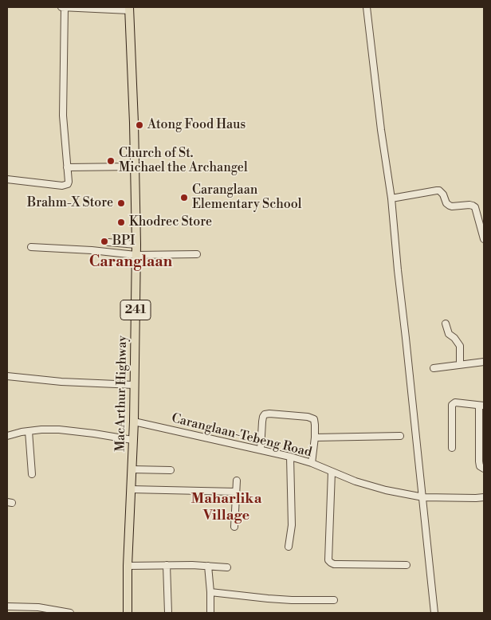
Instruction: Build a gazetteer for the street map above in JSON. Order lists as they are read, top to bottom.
{
  "streets": {
    "main road": ["241", "MacArthur Highway"],
    "street": ["Caranglaan-Tebeng Road"]
  },
  "crossings": [
    ["MacArthur Highway", "Caranglaan-Tebeng Road"]
  ],
  "districts": ["Caranglaan", "Maharlika Village"],
  "places": [
    "Atong Food Haus",
    "Church of St. Michael the Archangel",
    "Caranglaan Elementary School",
    "Brahm-X Store",
    "Khodrec Store",
    "BPI"
  ]
}
